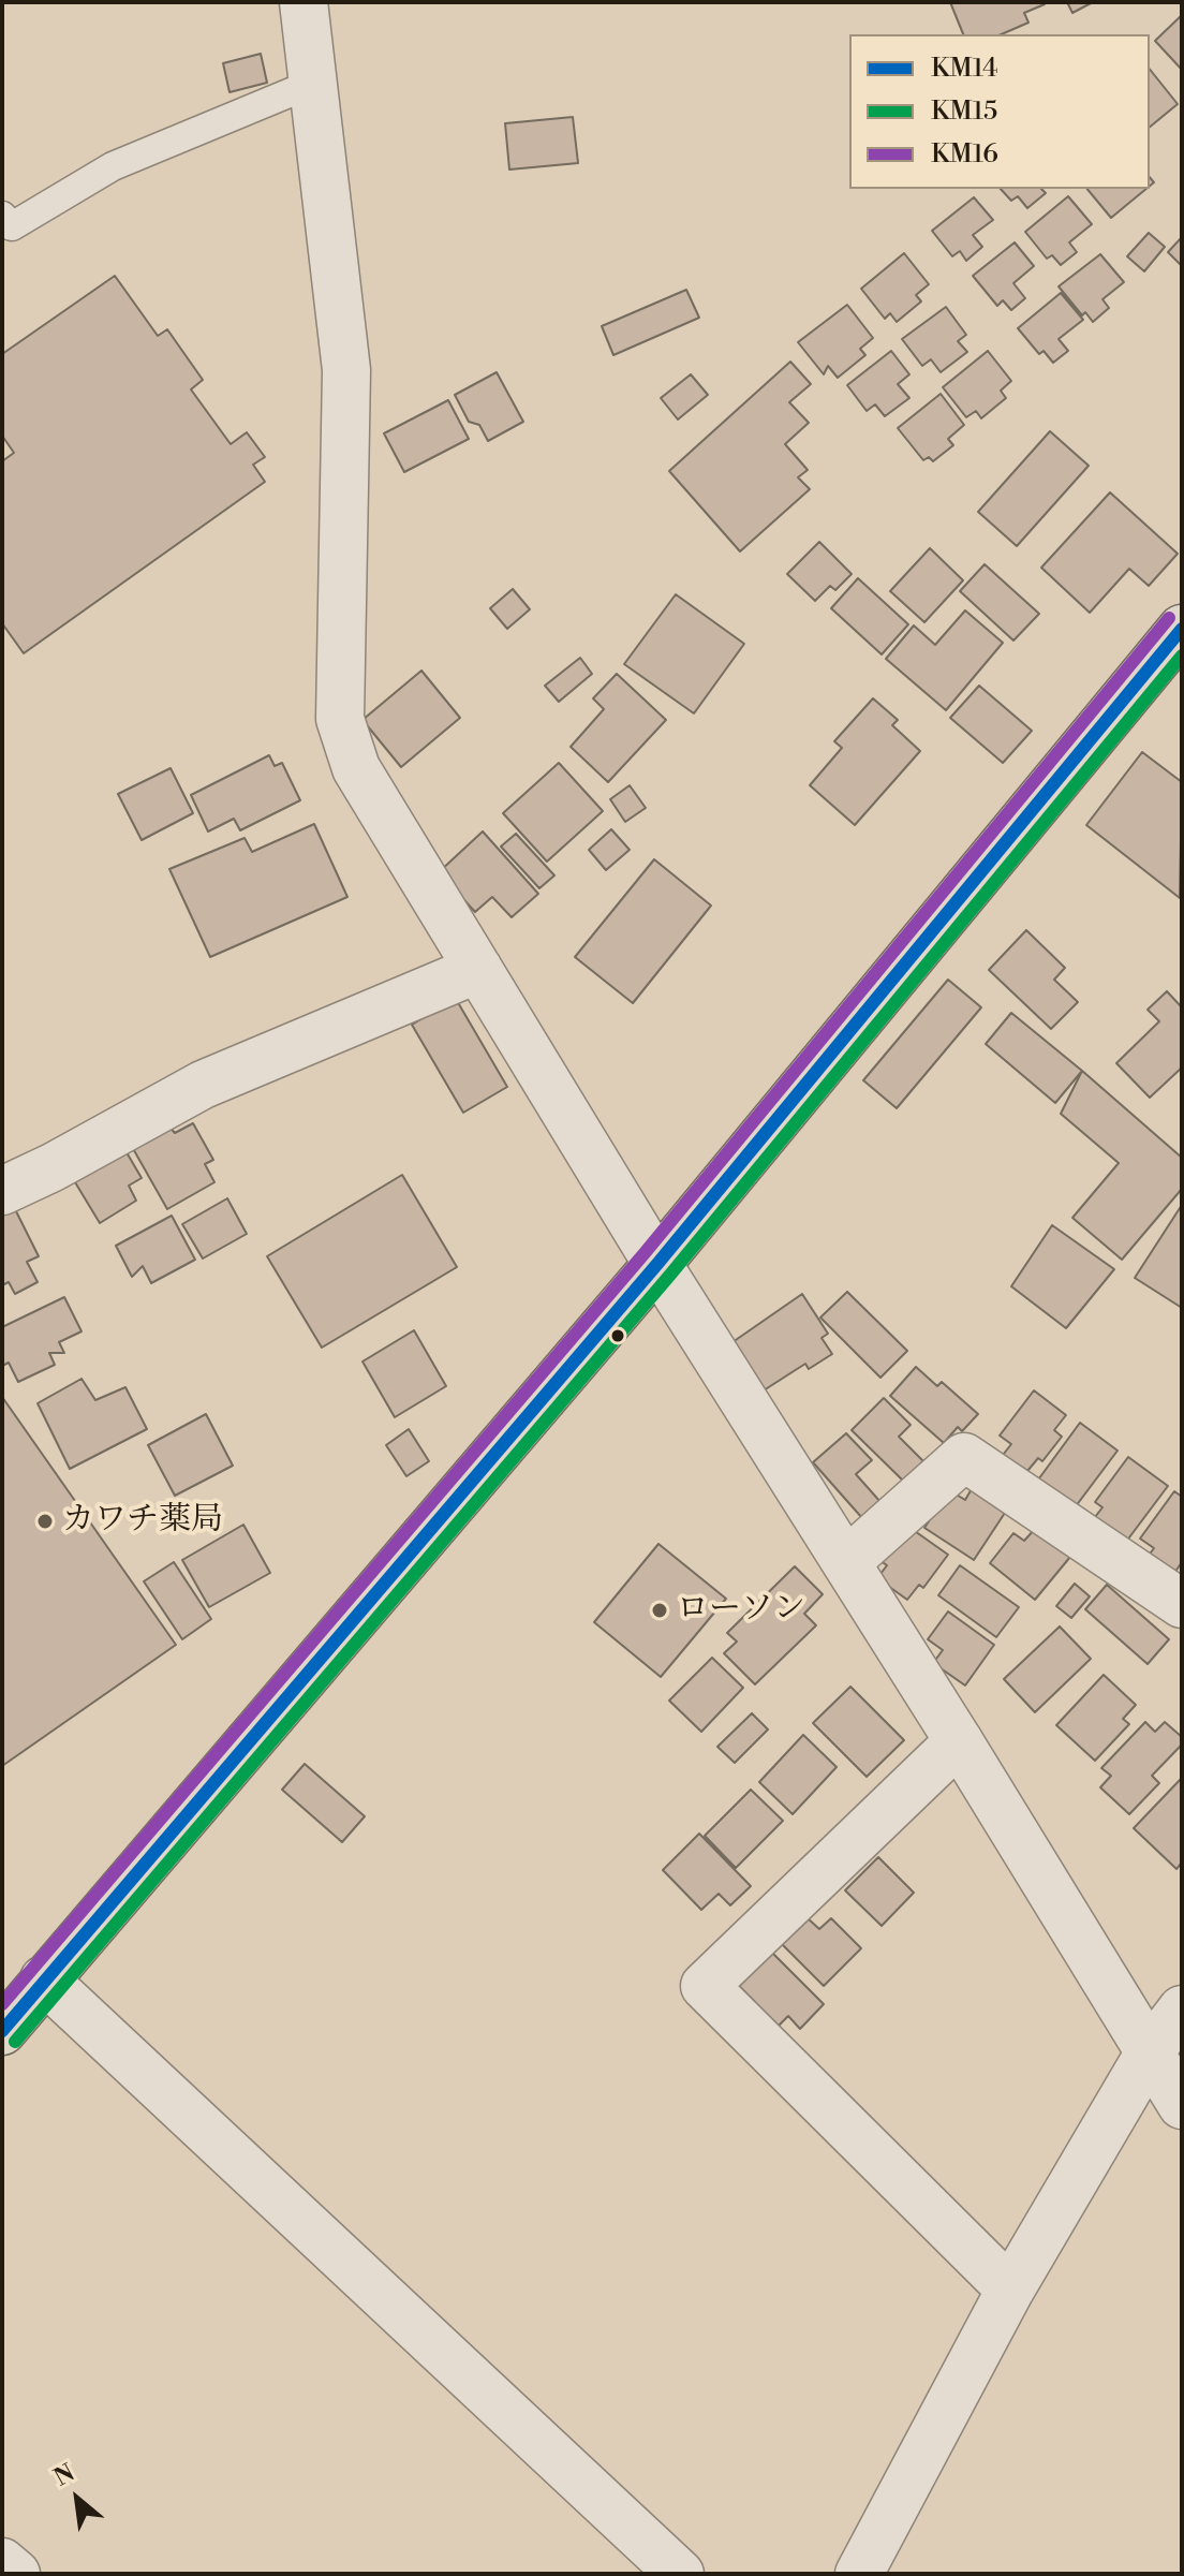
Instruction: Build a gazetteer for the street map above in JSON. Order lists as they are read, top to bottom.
{
  "places": ["カワチ薬局", "ローソン"],
  "lines": ["transit line KM16", "transit line KM14", "transit line KM15"],
  "legend": ["KM14", "KM15", "KM16"],
  "north": "top left"
}
